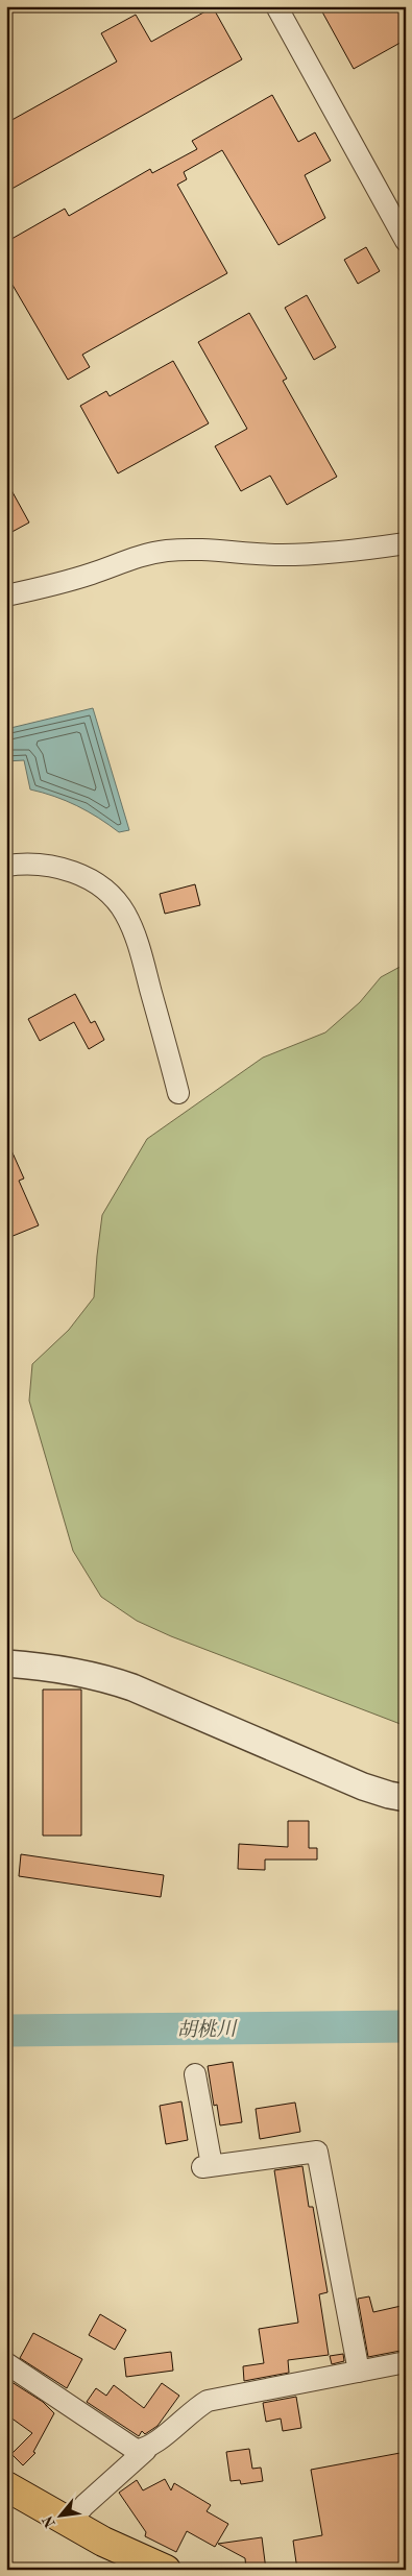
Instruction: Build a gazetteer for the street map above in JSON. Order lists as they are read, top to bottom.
{
  "water": ["胡桃川"],
  "north": "bottom left"
}
